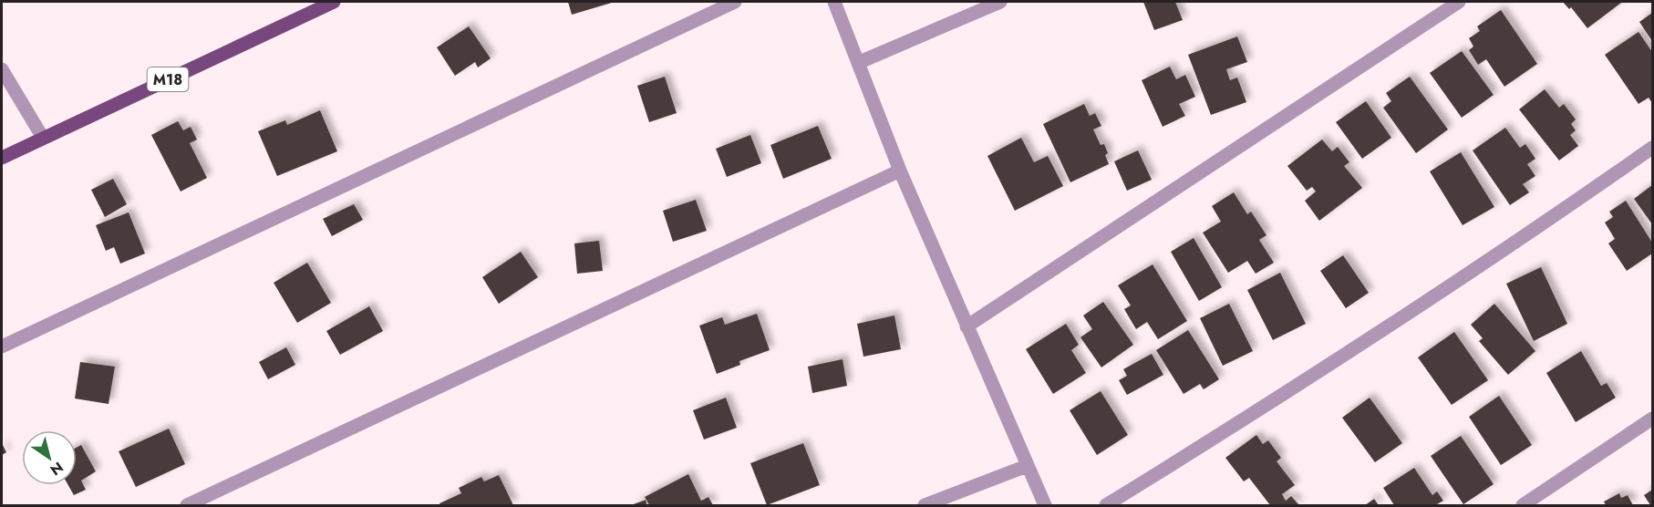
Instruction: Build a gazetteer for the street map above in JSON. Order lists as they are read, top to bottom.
{
  "streets": {
    "main road": ["M18"]
  },
  "north": "bottom right"
}
